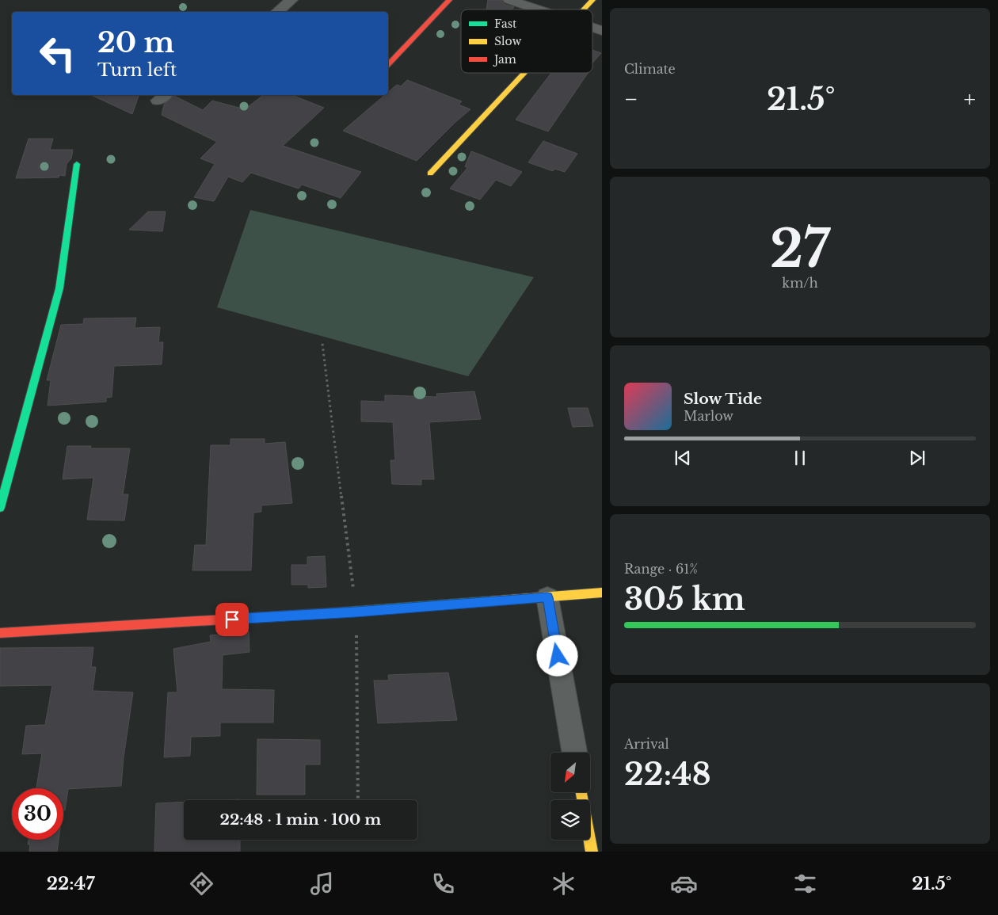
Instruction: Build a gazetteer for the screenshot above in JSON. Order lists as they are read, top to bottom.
{
  "legend": ["Fast", "Slow", "Jam"],
  "north": "bottom left",
  "page": {
    "tile": [
      "Climate",
      ["27", "km/h"],
      ["Range · 61%", "305 km"],
      ["Arrival", "22:48"]
    ],
    "turn": ["20 m", "Turn left"],
    "heat": ["−", "21.5°", "+"],
    "song": ["Slow Tide", "Marlow"],
    "limit": "30",
    "trip": "22:48 · 1 min · 100 m",
    "tabs": ["22:47", "21.5°"]
  }
}
